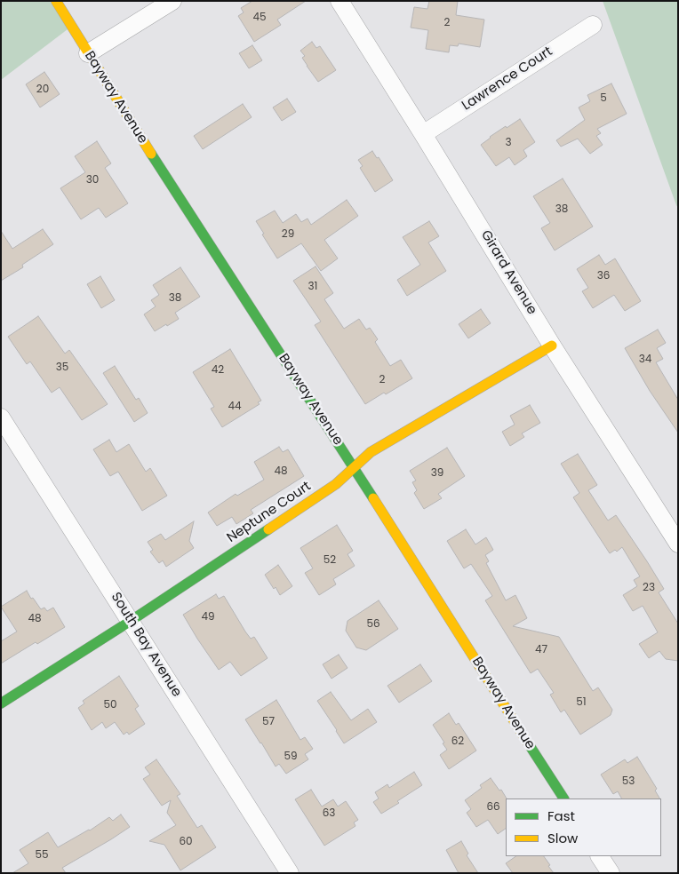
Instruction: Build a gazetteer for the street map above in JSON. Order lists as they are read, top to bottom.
{
  "streets": {
    "street": [
      "Lawrence Court",
      "Bayway Avenue",
      "Girard Avenue",
      "Neptune Court",
      "South Bay Avenue"
    ]
  },
  "crossings": [
    ["Lawrence Court", "Girard Avenue"],
    ["Bayway Avenue", "Neptune Court"],
    ["Girard Avenue", "Neptune Court"],
    ["Neptune Court", "South Bay Avenue"]
  ],
  "house_numbers": [
    "45",
    "2",
    "20",
    "5",
    "3",
    "30",
    "38",
    "29",
    "36",
    "31",
    "38",
    "34",
    "35",
    "42",
    "2",
    "44",
    "48",
    "39",
    "52",
    "23",
    "49",
    "48",
    "56",
    "47",
    "51",
    "50",
    "57",
    "62",
    "59",
    "53",
    "66",
    "63",
    "60",
    "55"
  ],
  "legend": ["Fast", "Slow"]
}
